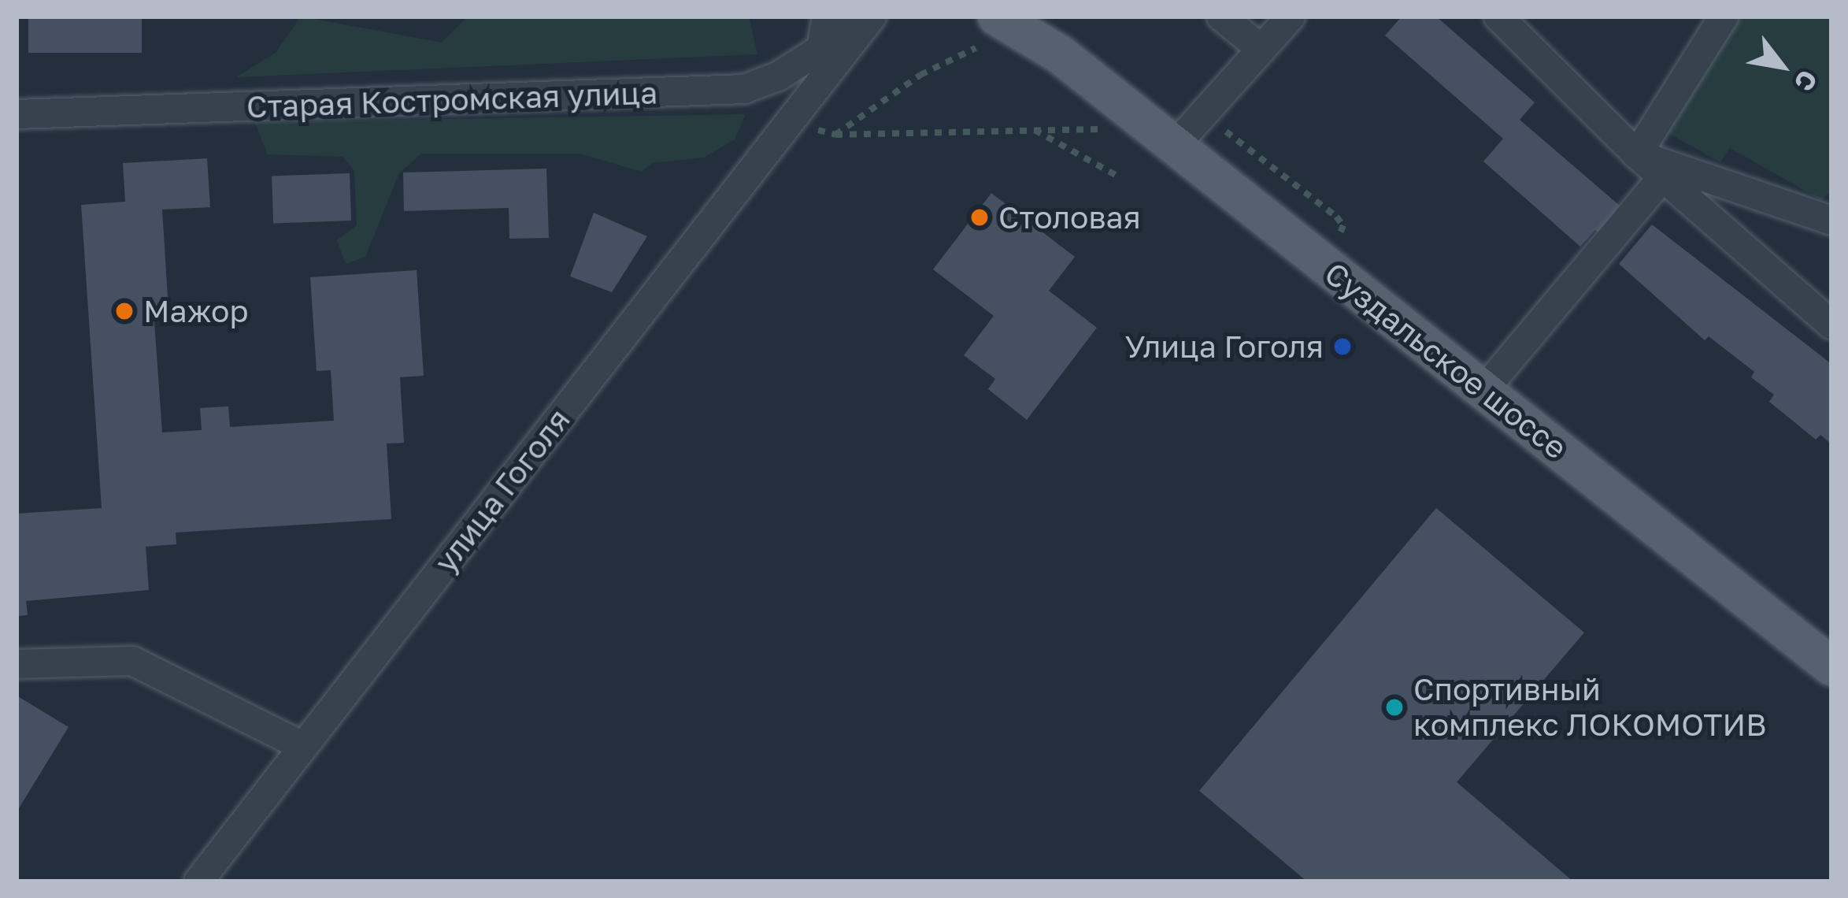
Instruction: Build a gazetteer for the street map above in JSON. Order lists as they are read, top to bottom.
{
  "streets": {
    "main road": ["Суздальское шоссе"],
    "street": ["Старая Костромская улица", "улица Гоголя"]
  },
  "crossings": [
    ["Старая Костромская улица", "улица Гоголя"]
  ],
  "places": [
    "Столовая",
    "Мажор",
    "Улица Гоголя",
    "Спортивный комплекс ЛОКОМОТИВ"
  ],
  "north": "bottom right"
}
